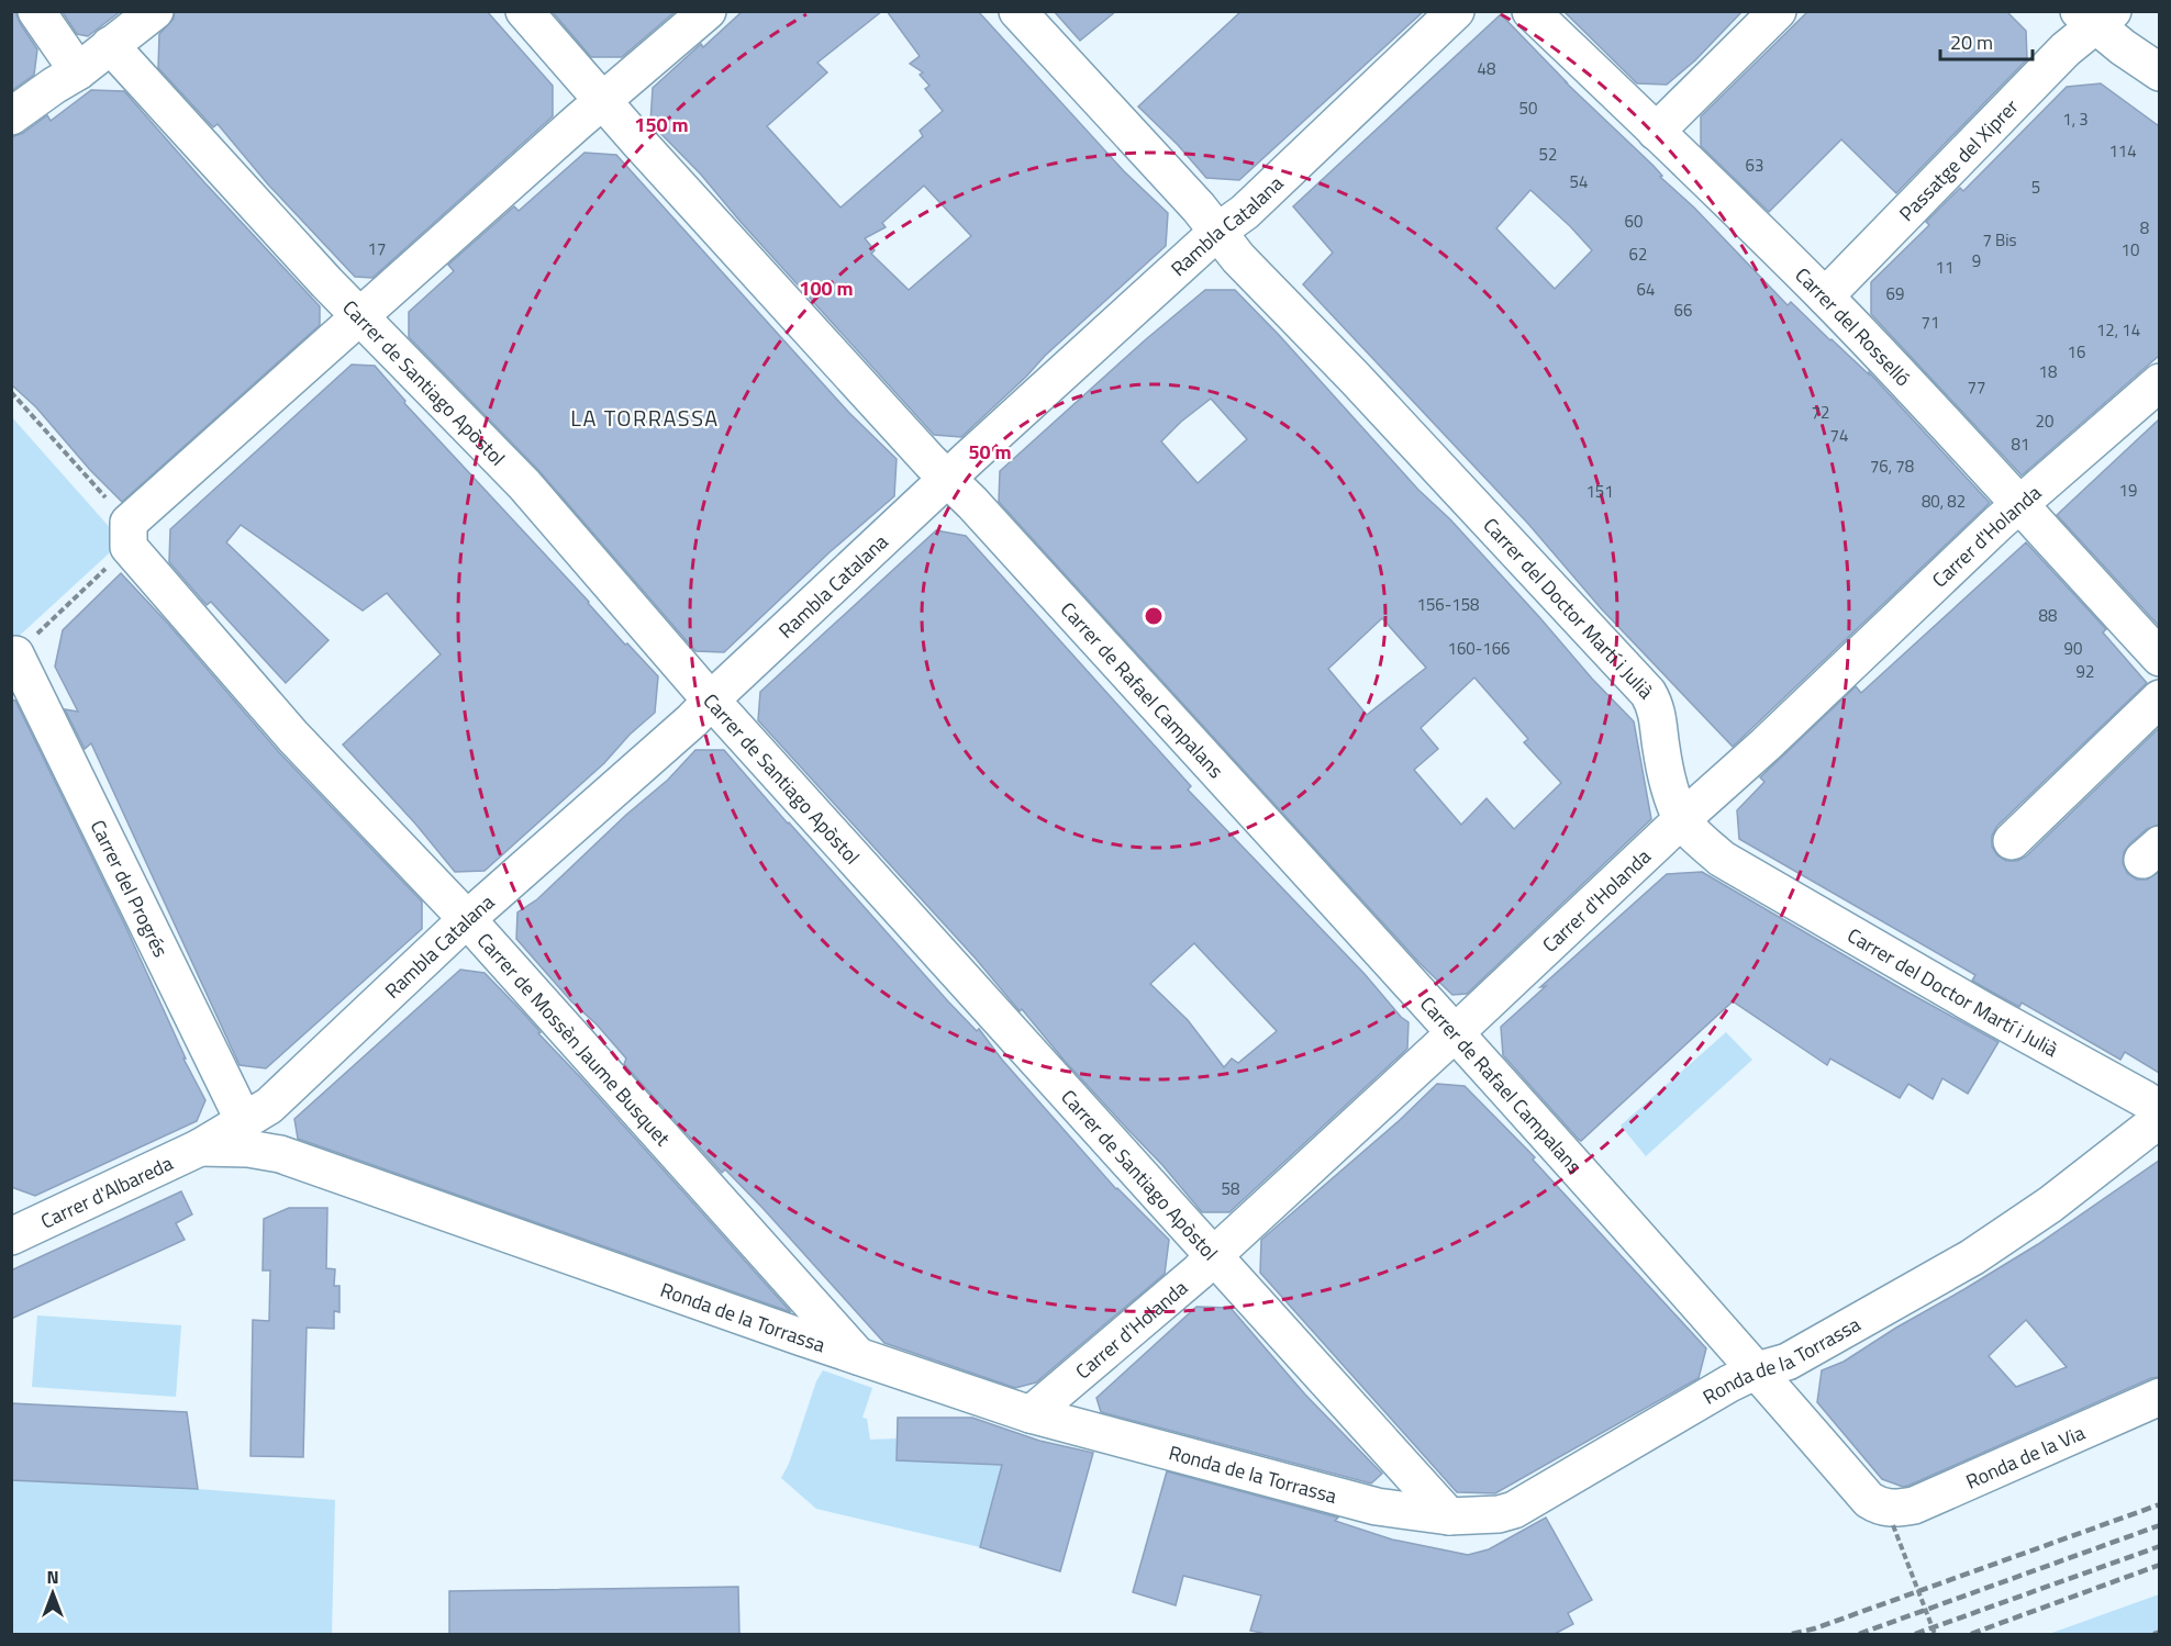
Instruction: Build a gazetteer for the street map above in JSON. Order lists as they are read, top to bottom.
{
  "streets": {
    "street": [
      "Passatge del Xiprer",
      "Rambla Catalana",
      "Carrer del Rosselló",
      "Carrer de Santiago Apòstol",
      "Carrer d'Holanda",
      "Carrer del Doctor Martí i Julià",
      "Carrer de Rafael Campalans",
      "Carrer del Progrés",
      "Carrer de Mossèn Jaume Busquet",
      "Carrer d'Albareda",
      "Ronda de la Torrassa",
      "Ronda de la Via"
    ]
  },
  "crossings": [
    ["Passatge del Xiprer", "Carrer del Rosselló"],
    ["Rambla Catalana", "Carrer de Santiago Apòstol"],
    ["Rambla Catalana", "Carrer del Doctor Martí i Julià"],
    ["Rambla Catalana", "Carrer de Rafael Campalans"],
    ["Rambla Catalana", "Carrer del Progrés"],
    ["Rambla Catalana", "Carrer de Mossèn Jaume Busquet"],
    ["Rambla Catalana", "Carrer d'Albareda"],
    ["Rambla Catalana", "Ronda de la Torrassa"],
    ["Carrer del Rosselló", "Carrer d'Holanda"],
    ["Carrer de Santiago Apòstol", "Carrer d'Holanda"],
    ["Carrer de Santiago Apòstol", "Ronda de la Torrassa"],
    ["Carrer d'Holanda", "Carrer del Doctor Martí i Julià"],
    ["Carrer d'Holanda", "Carrer de Rafael Campalans"],
    ["Carrer d'Holanda", "Ronda de la Torrassa"],
    ["Carrer de Rafael Campalans", "Ronda de la Torrassa"],
    ["Carrer de Rafael Campalans", "Ronda de la Via"],
    ["Carrer de Mossèn Jaume Busquet", "Ronda de la Torrassa"],
    ["Carrer d'Albareda", "Ronda de la Torrassa"]
  ],
  "districts": ["LA TORRASSA"],
  "house_numbers": [
    "48",
    "50",
    "1, 3",
    "114",
    "52",
    "63",
    "54",
    "5",
    "60",
    "8",
    "7 Bis",
    "17",
    "10",
    "62",
    "9",
    "11",
    "64",
    "69",
    "66",
    "71",
    "12, 14",
    "16",
    "18",
    "77",
    "72",
    "20",
    "74",
    "81",
    "76, 78",
    "19",
    "151",
    "80, 82",
    "156-158",
    "88",
    "160-166",
    "90",
    "92",
    "58"
  ],
  "scale_bar": "20 m",
  "north": "top",
  "rings": ["150 m", "100 m", "50 m"]
}
